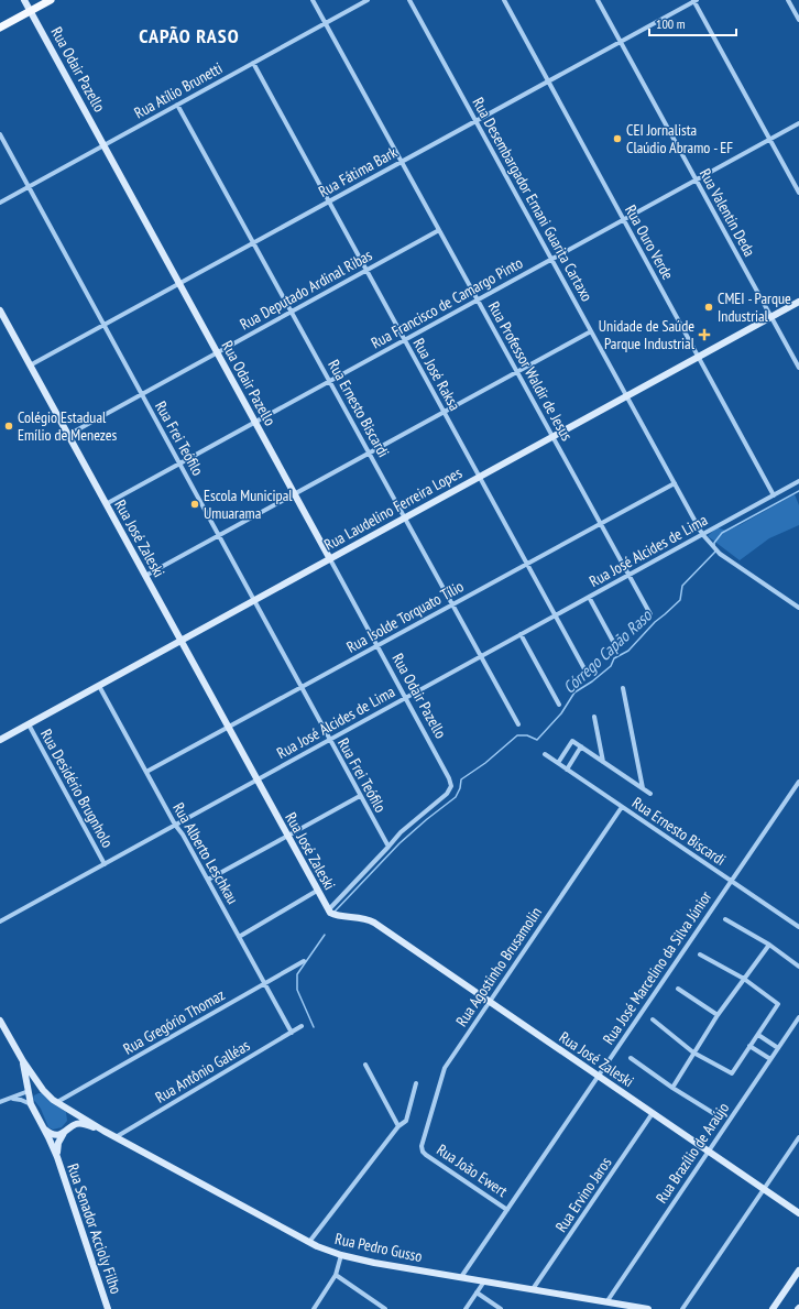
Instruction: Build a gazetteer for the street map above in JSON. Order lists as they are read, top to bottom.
{
  "streets": {
    "street": [
      "Rua Odair Pazello",
      "Rua Atílio Brunetti",
      "Rua Fátima Bark",
      "Rua Desembargador Ernani Guarita Cartaxo",
      "Rua Valentin Deda",
      "Rua Ouro Verde",
      "Rua Deputado Ardinal Ribas",
      "Rua Francisco de Camargo Pinto",
      "Rua Professor Waldir de Jesus",
      "Rua José Raksa",
      "Rua Ernesto Biscardi",
      "Rua Frei Teófilo",
      "Rua Laudelino Ferreira Lopes",
      "Rua José Zaleski",
      "Rua José Alcides de Lima",
      "Rua Isolde Torquato Tílio",
      "Rua Desidério Brugnholo",
      "Rua Alberto Leschkau",
      "Rua Agostinho Brusamolin",
      "Rua José Marcelino da Silva Júnior",
      "Rua Gregório Thomaz",
      "Rua Antônio Galléas",
      "Rua Brazílio de Araújo",
      "Rua João Ewert",
      "Rua Ervino Jaros",
      "Rua Senador Accioly Filho",
      "Rua Pedro Gusso"
    ]
  },
  "crossings": [
    ["Rua Odair Pazello", "Rua Atílio Brunetti"],
    ["Rua Odair Pazello", "Rua Fátima Bark"],
    ["Rua Odair Pazello", "Rua Deputado Ardinal Ribas"],
    ["Rua Odair Pazello", "Rua Francisco de Camargo Pinto"],
    ["Rua Odair Pazello", "Rua Frei Teófilo"],
    ["Rua Odair Pazello", "Rua Laudelino Ferreira Lopes"],
    ["Rua Odair Pazello", "Rua José Alcides de Lima"],
    ["Rua Odair Pazello", "Rua Isolde Torquato Tílio"],
    ["Rua Atílio Brunetti", "Rua Professor Waldir de Jesus"],
    ["Rua Atílio Brunetti", "Rua José Raksa"],
    ["Rua Atílio Brunetti", "Rua Ernesto Biscardi"],
    ["Rua Atílio Brunetti", "Rua Frei Teófilo"],
    ["Rua Fátima Bark", "Rua Desembargador Ernani Guarita Cartaxo"],
    ["Rua Fátima Bark", "Rua Valentin Deda"],
    ["Rua Fátima Bark", "Rua Ouro Verde"],
    ["Rua Fátima Bark", "Rua Professor Waldir de Jesus"],
    ["Rua Fátima Bark", "Rua José Raksa"],
    ["Rua Fátima Bark", "Rua Ernesto Biscardi"],
    ["Rua Fátima Bark", "Rua Frei Teófilo"],
    ["Rua Fátima Bark", "Rua José Zaleski"],
    ["Rua Desembargador Ernani Guarita Cartaxo", "Rua Francisco de Camargo Pinto"],
    ["Rua Desembargador Ernani Guarita Cartaxo", "Rua Laudelino Ferreira Lopes"],
    ["Rua Desembargador Ernani Guarita Cartaxo", "Rua José Alcides de Lima"],
    ["Rua Desembargador Ernani Guarita Cartaxo", "Rua Isolde Torquato Tílio"],
    ["Rua Valentin Deda", "Rua Francisco de Camargo Pinto"],
    ["Rua Valentin Deda", "Rua Laudelino Ferreira Lopes"],
    ["Rua Ouro Verde", "Rua Francisco de Camargo Pinto"],
    ["Rua Ouro Verde", "Rua Laudelino Ferreira Lopes"],
    ["Rua Ouro Verde", "Rua José Alcides de Lima"],
    ["Rua Deputado Ardinal Ribas", "Rua Professor Waldir de Jesus"],
    ["Rua Deputado Ardinal Ribas", "Rua José Raksa"],
    ["Rua Deputado Ardinal Ribas", "Rua Ernesto Biscardi"],
    ["Rua Deputado Ardinal Ribas", "Rua Frei Teófilo"],
    ["Rua Deputado Ardinal Ribas", "Rua José Zaleski"],
    ["Rua Francisco de Camargo Pinto", "Rua Professor Waldir de Jesus"],
    ["Rua Francisco de Camargo Pinto", "Rua José Raksa"],
    ["Rua Francisco de Camargo Pinto", "Rua Ernesto Biscardi"],
    ["Rua Francisco de Camargo Pinto", "Rua Frei Teófilo"],
    ["Rua Francisco de Camargo Pinto", "Rua José Zaleski"],
    ["Rua Professor Waldir de Jesus", "Rua Laudelino Ferreira Lopes"],
    ["Rua Professor Waldir de Jesus", "Rua José Alcides de Lima"],
    ["Rua Professor Waldir de Jesus", "Rua Isolde Torquato Tílio"],
    ["Rua José Raksa", "Rua Laudelino Ferreira Lopes"],
    ["Rua José Raksa", "Rua José Alcides de Lima"],
    ["Rua José Raksa", "Rua Isolde Torquato Tílio"],
    ["Rua Ernesto Biscardi", "Rua Laudelino Ferreira Lopes"],
    ["Rua Ernesto Biscardi", "Rua José Alcides de Lima"],
    ["Rua Ernesto Biscardi", "Rua Isolde Torquato Tílio"],
    ["Rua Ernesto Biscardi", "Rua Agostinho Brusamolin"],
    ["Rua Ernesto Biscardi", "Rua José Marcelino da Silva Júnior"],
    ["Rua Frei Teófilo", "Rua Laudelino Ferreira Lopes"],
    ["Rua Frei Teófilo", "Rua José Alcides de Lima"],
    ["Rua Frei Teófilo", "Rua Isolde Torquato Tílio"],
    ["Rua Laudelino Ferreira Lopes", "Rua José Zaleski"],
    ["Rua Laudelino Ferreira Lopes", "Rua Desidério Brugnholo"],
    ["Rua Laudelino Ferreira Lopes", "Rua Alberto Leschkau"],
    ["Rua José Zaleski", "Rua José Alcides de Lima"],
    ["Rua José Zaleski", "Rua Isolde Torquato Tílio"],
    ["Rua José Zaleski", "Rua Agostinho Brusamolin"],
    ["Rua José Zaleski", "Rua José Marcelino da Silva Júnior"],
    ["Rua José Zaleski", "Rua Brazílio de Araújo"],
    ["Rua José Zaleski", "Rua Ervino Jaros"],
    ["Rua José Alcides de Lima", "Rua Desidério Brugnholo"],
    ["Rua José Alcides de Lima", "Rua Alberto Leschkau"],
    ["Rua Isolde Torquato Tílio", "Rua Alberto Leschkau"],
    ["Rua Alberto Leschkau", "Rua Gregório Thomaz"],
    ["Rua Alberto Leschkau", "Rua Antônio Galléas"],
    ["Rua Agostinho Brusamolin", "Rua João Ewert"],
    ["Rua José Marcelino da Silva Júnior", "Rua João Ewert"],
    ["Rua José Marcelino da Silva Júnior", "Rua Pedro Gusso"],
    ["Rua Gregório Thomaz", "Rua Pedro Gusso"],
    ["Rua Antônio Galléas", "Rua Pedro Gusso"],
    ["Rua Brazílio de Araújo", "Rua Pedro Gusso"],
    ["Rua Ervino Jaros", "Rua Pedro Gusso"],
    ["Rua Senador Accioly Filho", "Rua Pedro Gusso"]
  ],
  "districts": ["CAPÃO RASO"],
  "water": ["Córrego Capão Raso"],
  "places": {
    "other": [
      "CEI Jornalista Claúdio Abramo - EF",
      "CMEI - Parque Industrial",
      "Colégio Estadual Emílio de Menezes",
      "Escola Municipal Umuarama"
    ],
    "health": ["Unidade de Saúde Parque Industrial"]
  },
  "scale_bar": "100 m"
}
